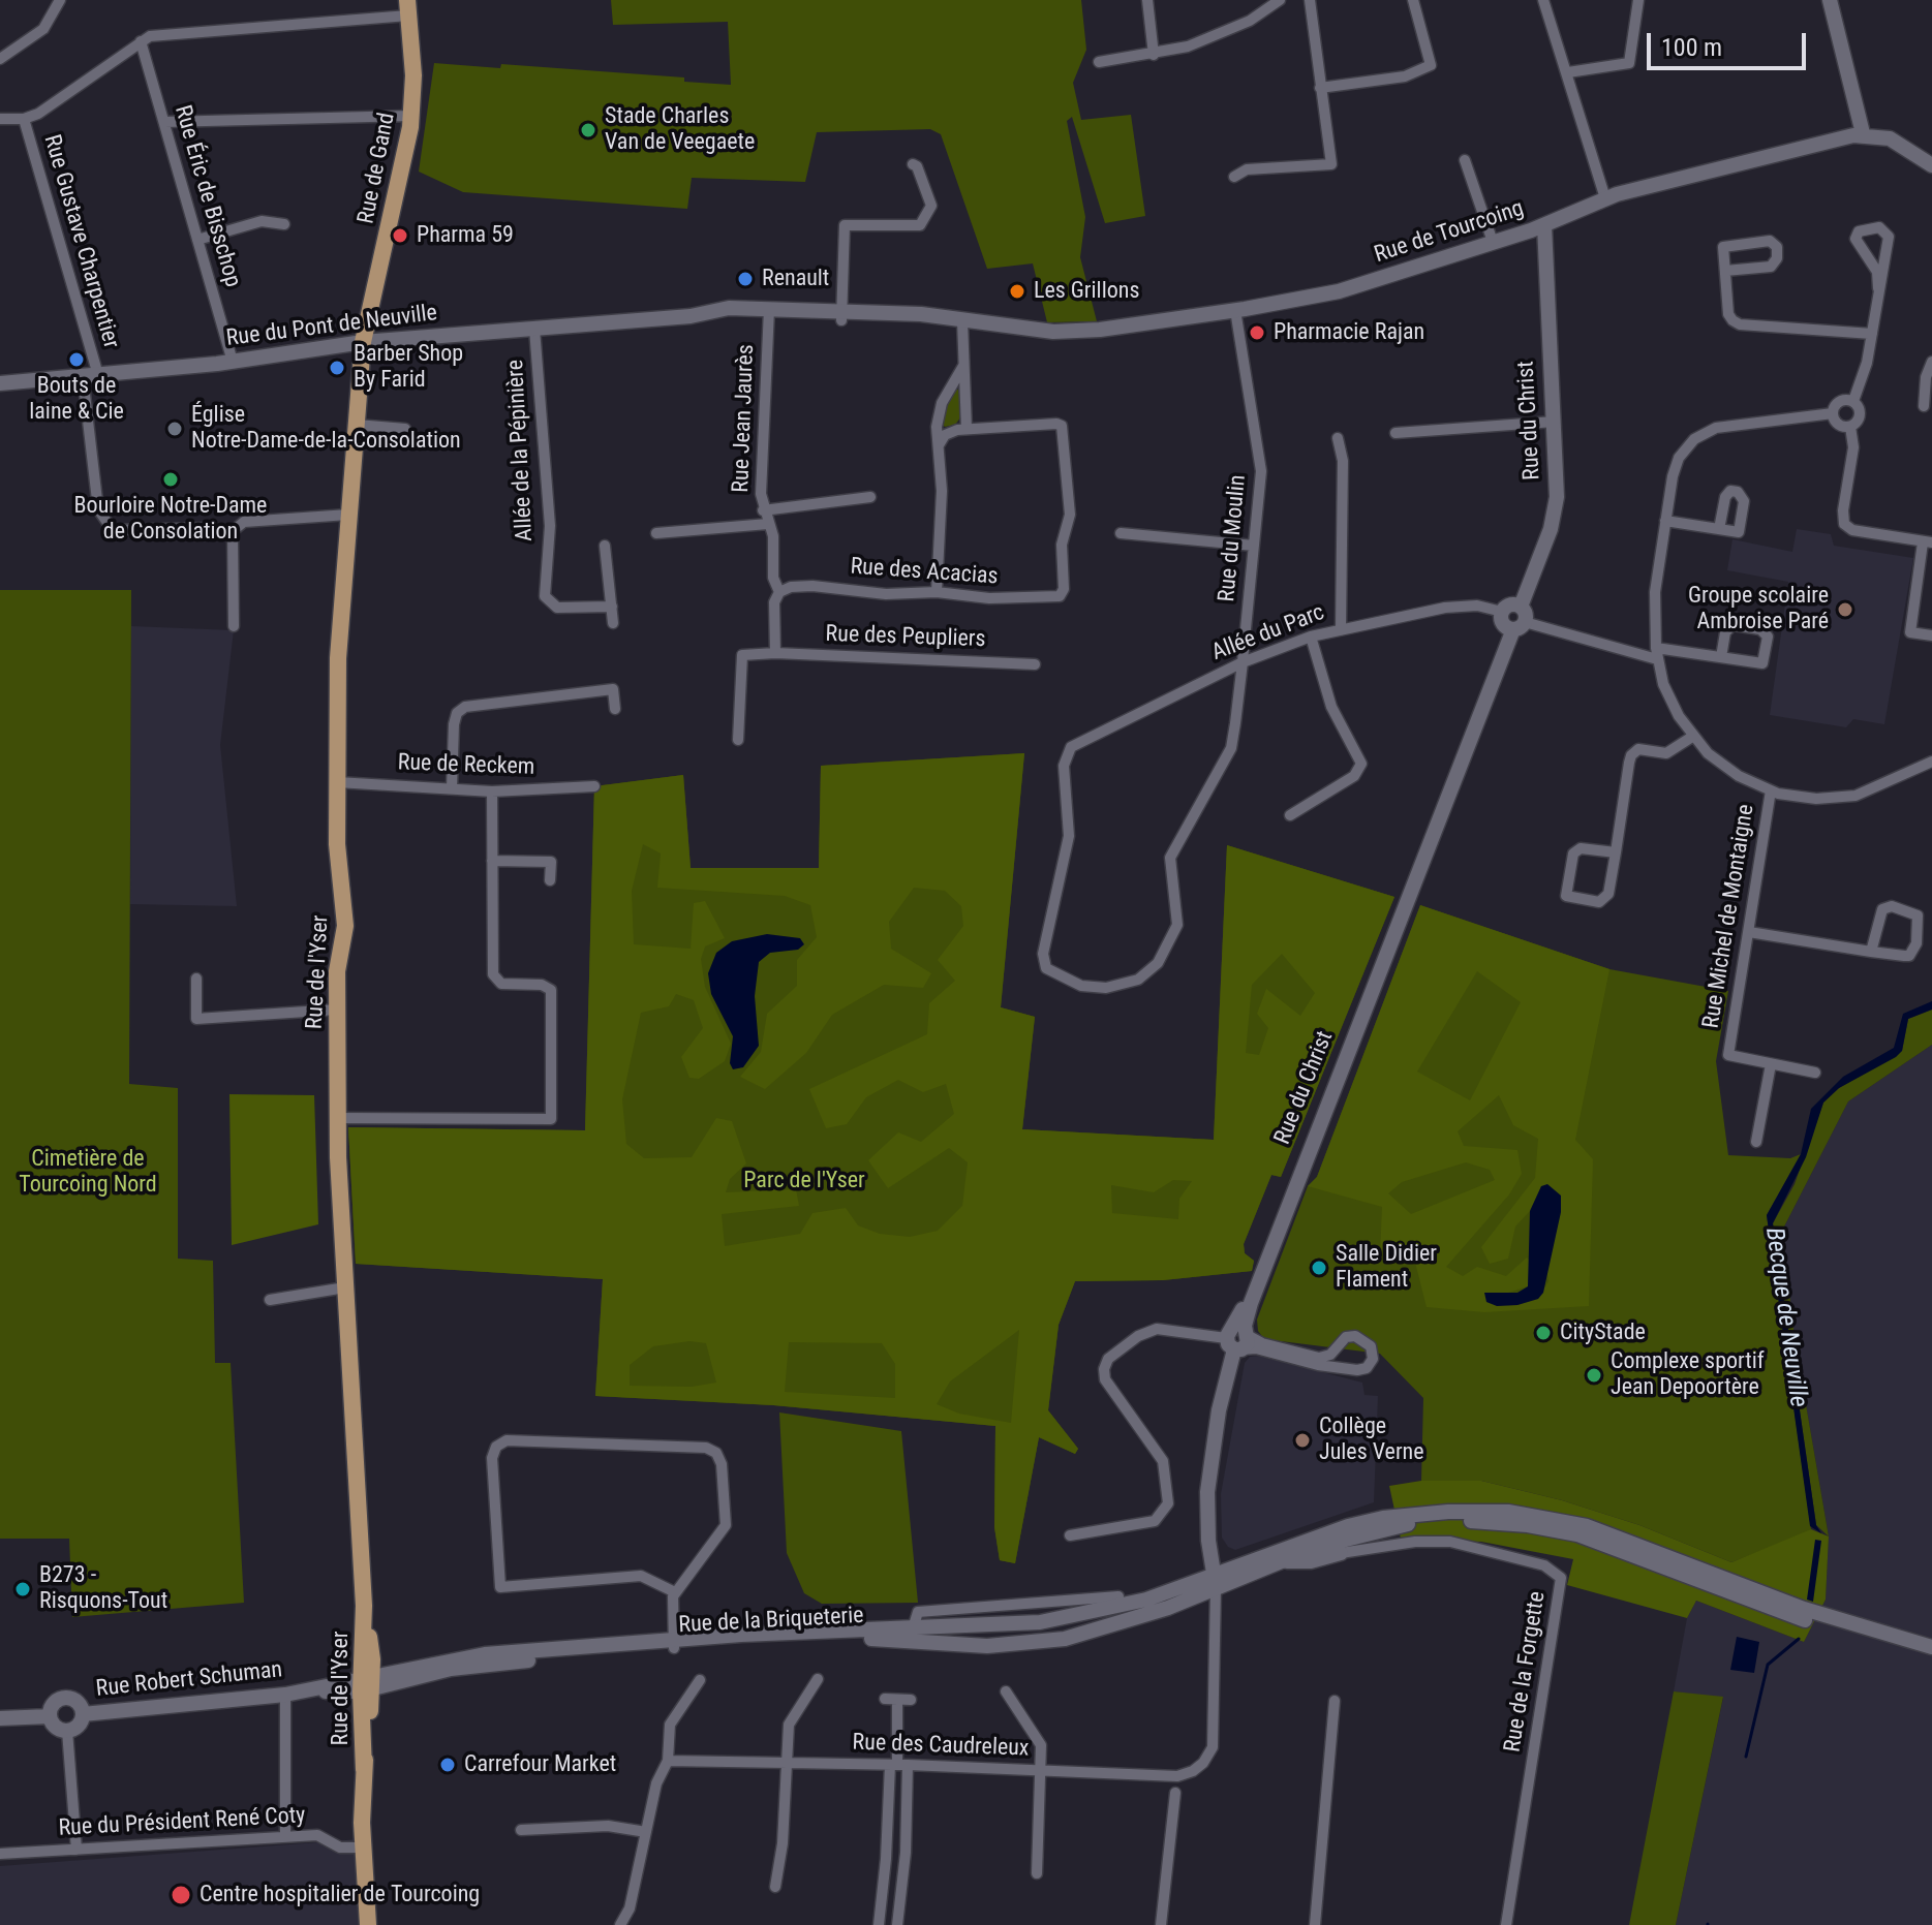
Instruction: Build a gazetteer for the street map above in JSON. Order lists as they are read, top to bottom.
{
  "streets": {
    "main road": ["Rue de Gand", "Rue de l'Yser"],
    "street": [
      "Rue Éric de Bisschop",
      "Rue de Tourcoing",
      "Rue Gustave Charpentier",
      "Rue du Pont de Neuville",
      "Rue Jean Jaurès",
      "Rue du Christ",
      "Allée de la Pépinière",
      "Rue du Moulin",
      "Rue des Acacias",
      "Allée du Parc",
      "Rue des Peupliers",
      "Rue de Reckem",
      "Rue Michel de Montaigne",
      "Rue de la Briqueterie",
      "Rue de la Forgette",
      "Rue Robert Schuman",
      "Rue des Caudreleux",
      "Rue du Président René Coty"
    ]
  },
  "crossings": [
    ["Rue de Gand", "Rue du Pont de Neuville"],
    ["Rue de Gand", "Rue de l'Yser"],
    ["Rue Éric de Bisschop", "Rue du Pont de Neuville"],
    ["Rue de Tourcoing", "Rue du Pont de Neuville"],
    ["Rue de Tourcoing", "Rue Jean Jaurès"],
    ["Rue de Tourcoing", "Rue du Christ"],
    ["Rue de Tourcoing", "Rue du Moulin"],
    ["Rue Gustave Charpentier", "Rue du Pont de Neuville"],
    ["Rue Gustave Charpentier", "Rue de l'Yser"],
    ["Rue du Pont de Neuville", "Allée de la Pépinière"],
    ["Rue du Pont de Neuville", "Rue de l'Yser"],
    ["Rue Jean Jaurès", "Rue des Acacias"],
    ["Rue Jean Jaurès", "Rue des Peupliers"],
    ["Rue du Christ", "Rue de la Briqueterie"],
    ["Rue du Christ", "Rue des Caudreleux"],
    ["Rue du Moulin", "Allée du Parc"],
    ["Rue de Reckem", "Rue de l'Yser"],
    ["Rue de l'Yser", "Rue de la Briqueterie"],
    ["Rue de l'Yser", "Rue Robert Schuman"],
    ["Rue de l'Yser", "Rue du Président René Coty"],
    ["Rue de la Briqueterie", "Rue Robert Schuman"],
    ["Rue de la Briqueterie", "Rue des Caudreleux"]
  ],
  "water": ["Becque de Neuville"],
  "parks": ["Cimetière de Tourcoing Nord", "Parc de l'Yser"],
  "places": [
    "Stade Charles Van de Veegaete",
    "Pharma 59",
    "Renault",
    "Les Grillons",
    "Pharmacie Rajan",
    "Bouts de laine & Cie",
    "Barber Shop By Farid",
    "Église Notre-Dame-de-la-Consolation",
    "Bourloire Notre-Dame de Consolation",
    "Groupe scolaire Ambroise Paré",
    "Salle Didier Flament",
    "CityStade",
    "Complexe sportif Jean Depoortère",
    "Collège Jules Verne",
    "B273 - Risquons-Tout",
    "Carrefour Market",
    "Centre hospitalier de Tourcoing"
  ],
  "scale_bar": "100 m"
}
